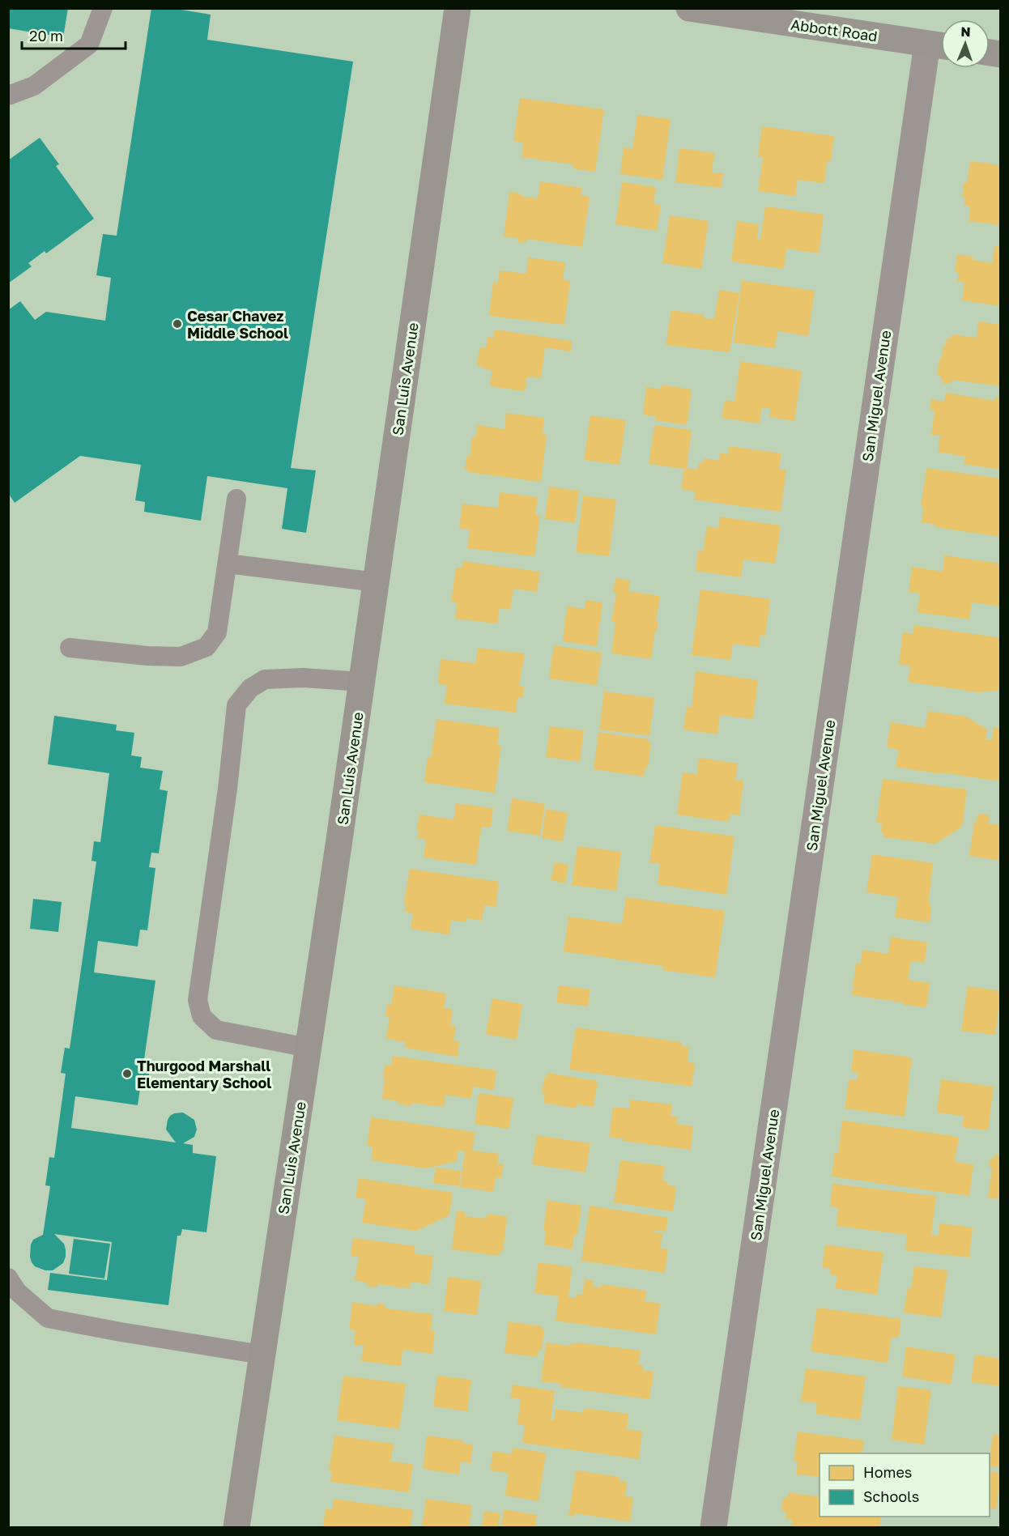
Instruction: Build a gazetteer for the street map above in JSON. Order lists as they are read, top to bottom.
{
  "streets": {
    "street": ["Abbott Road", "San Luis Avenue", "San Miguel Avenue"]
  },
  "crossings": [
    ["Abbott Road", "San Miguel Avenue"]
  ],
  "places": ["Cesar Chavez Middle School", "Thurgood Marshall Elementary School"],
  "legend": ["Homes", "Schools"],
  "scale_bar": "20 m",
  "north": "top"
}
